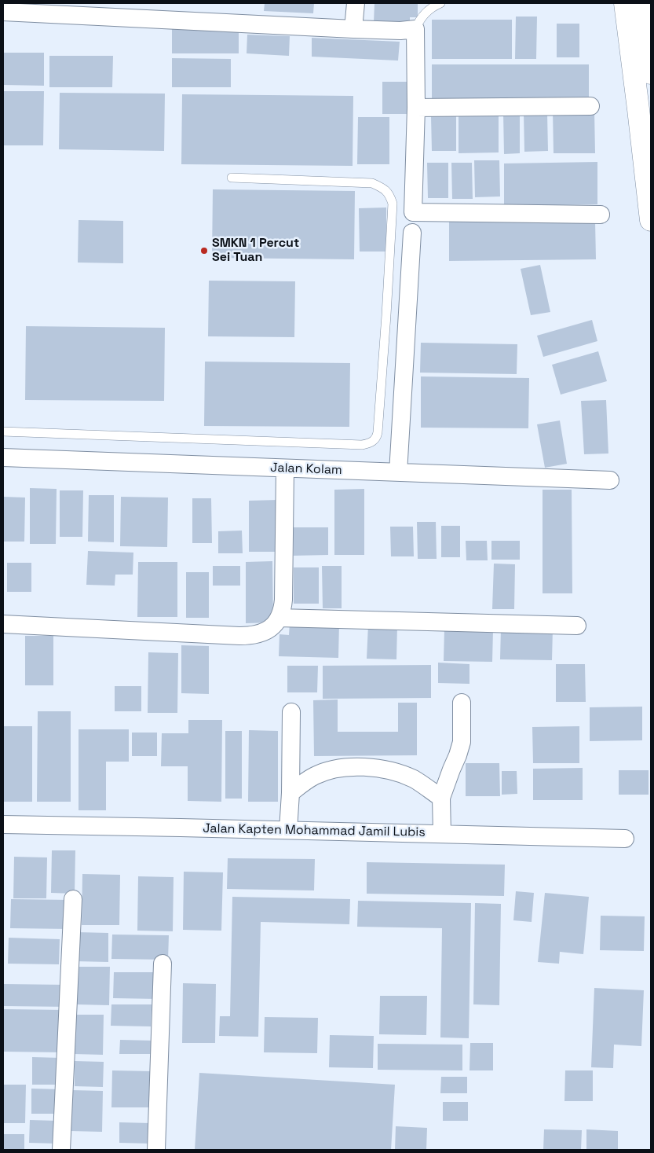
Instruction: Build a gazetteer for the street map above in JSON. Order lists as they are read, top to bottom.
{
  "streets": {
    "street": ["Jalan Kolam", "Jalan Kapten Mohammad Jamil Lubis"]
  },
  "places": ["SMKN 1 Percut Sei Tuan"]
}
